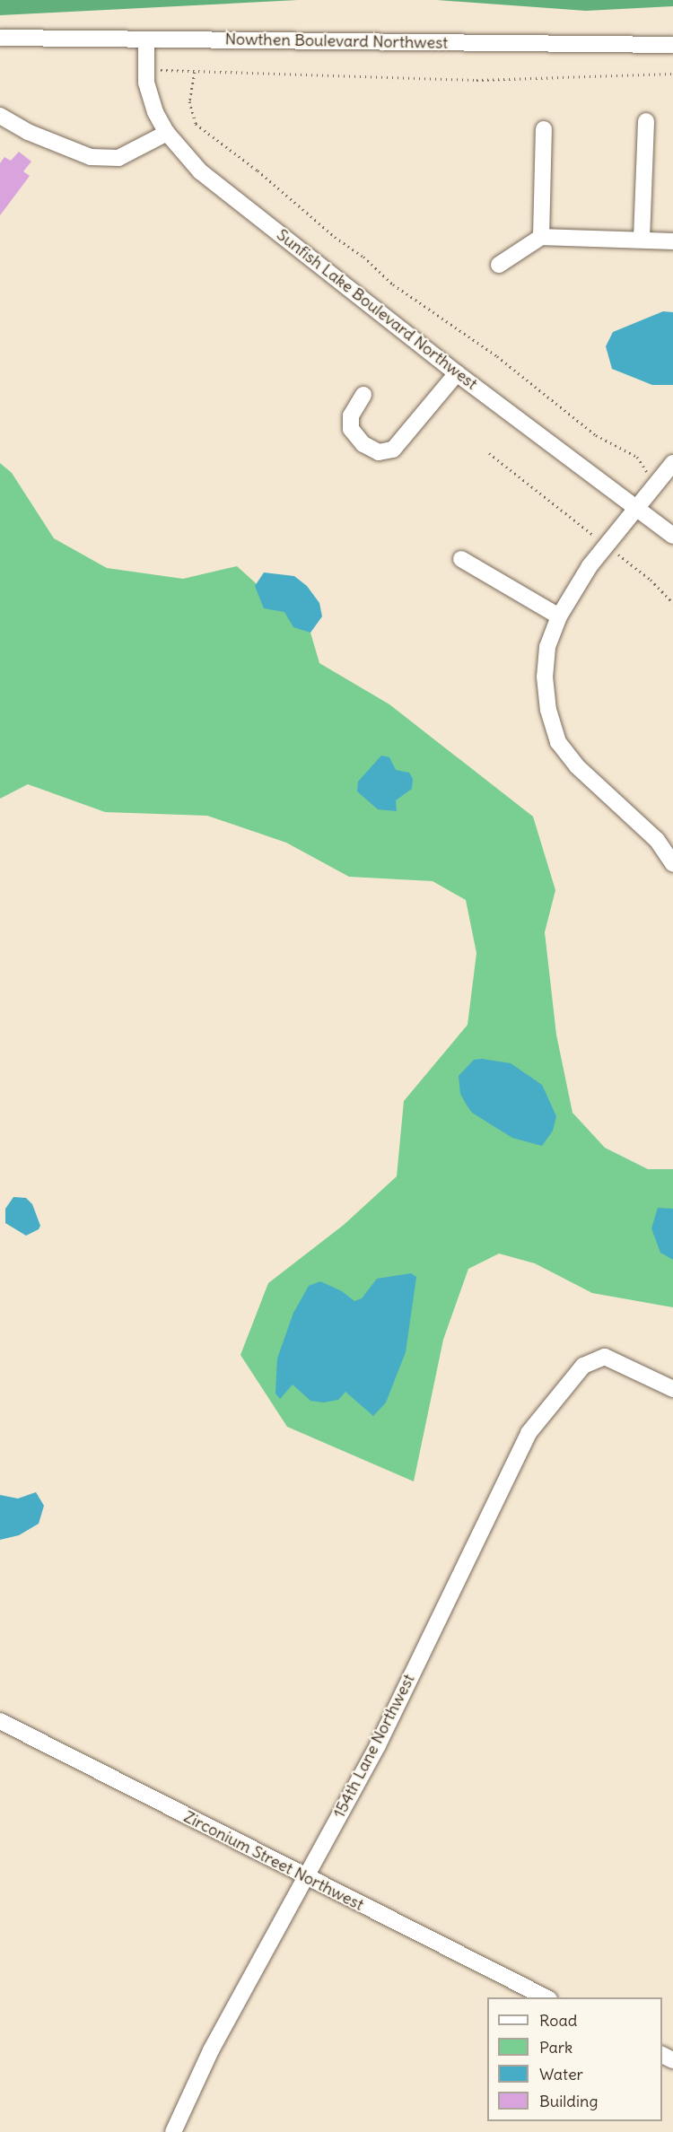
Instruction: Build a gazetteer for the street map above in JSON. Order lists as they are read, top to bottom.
{
  "streets": {
    "street": [
      "Nowthen Boulevard Northwest",
      "Sunfish Lake Boulevard Northwest",
      "154th Lane Northwest",
      "Zirconium Street Northwest"
    ]
  },
  "crossings": [
    ["Nowthen Boulevard Northwest", "Sunfish Lake Boulevard Northwest"],
    ["154th Lane Northwest", "Zirconium Street Northwest"]
  ],
  "legend": [
    "Road",
    "Park",
    "Water",
    "Building"
  ]
}
